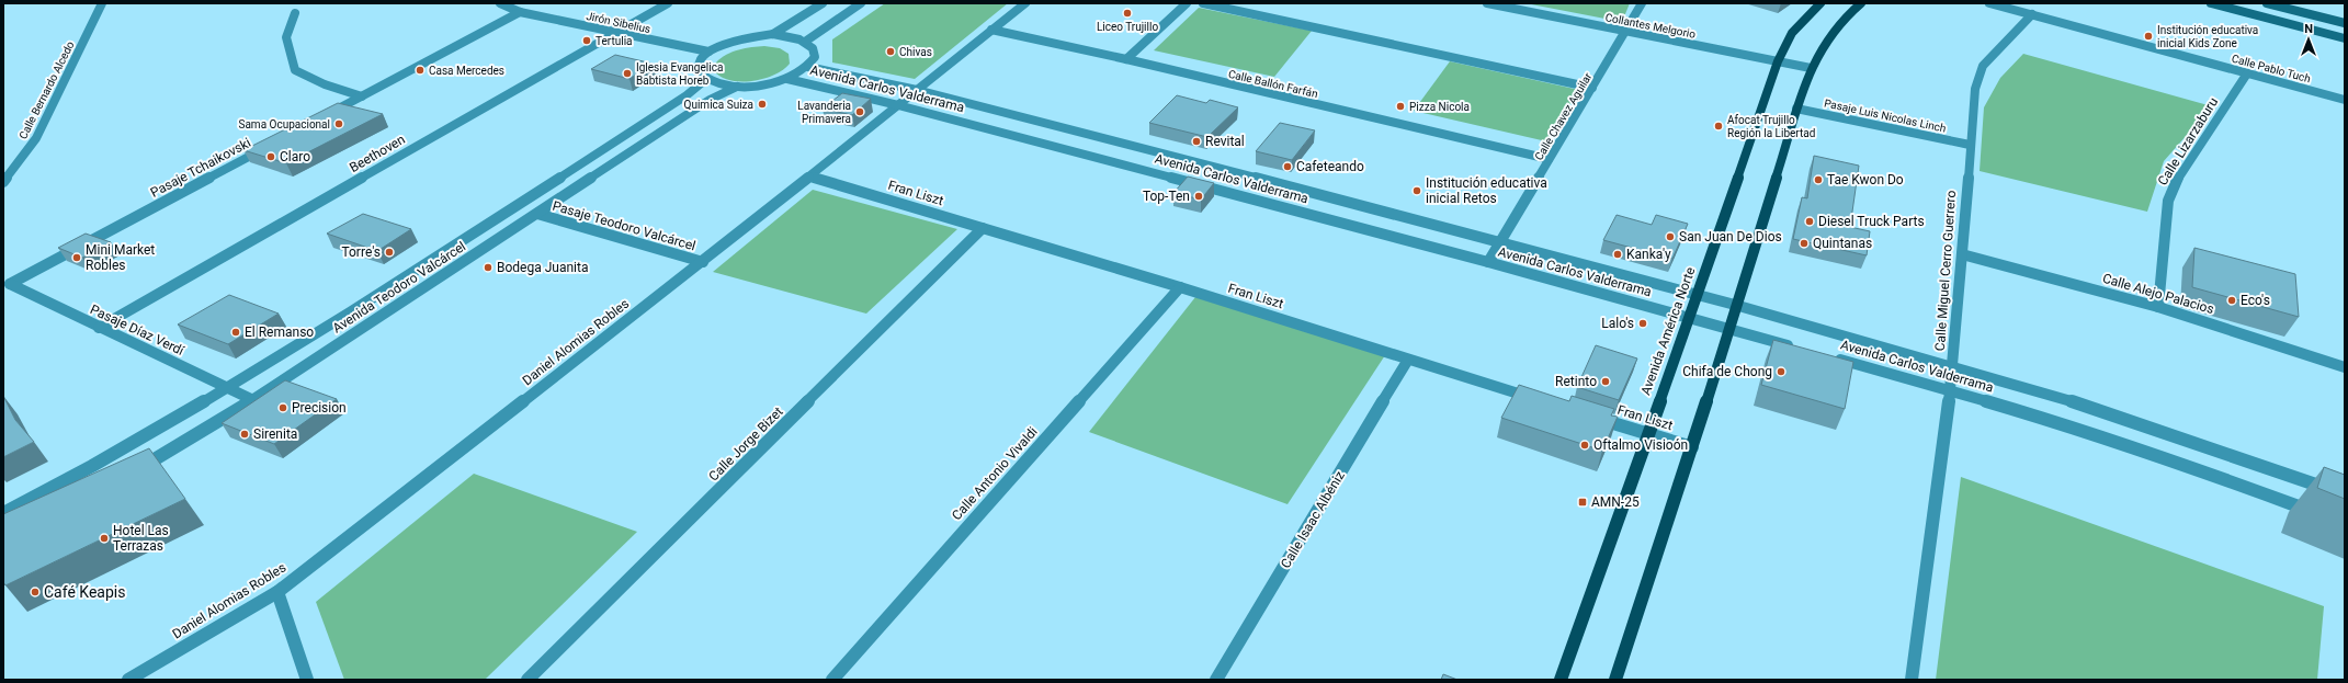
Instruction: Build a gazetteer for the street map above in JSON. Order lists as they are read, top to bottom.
{
  "streets": {
    "main road": ["Avenida América Norte"],
    "street": [
      "Jirón Sibelius",
      "Collantes Melgorio",
      "Calle Pablo Tuch",
      "Calle Ballón Farfán",
      "Avenida Carlos Valderrama",
      "Calle Bernardo Alcedo",
      "Pasaje Luis Nicolas Linch",
      "Calle Chavez Aguilar",
      "Calle Lizarzaburu",
      "Beethoven",
      "Pasaje Tchaikovski",
      "Fran Liszt",
      "Pasaje Teodoro Valcárcel",
      "Calle Miguel Cerro Guerrero",
      "Avenida Teodoro Valcárcel",
      "Calle Alejo Palacios",
      "Pasaje Díaz Verdí",
      "Daniel Alomias Robles",
      "Calle Jorge Bizet",
      "Calle Antonio Vivaldi",
      "Calle Isaac Albéniz"
    ]
  },
  "crossings": [
    ["Jirón Sibelius", "Beethoven"],
    ["Collantes Melgorio", "Calle Chavez Aguilar"],
    ["Collantes Melgorio", "Avenida América Norte"],
    ["Calle Pablo Tuch", "Calle Lizarzaburu"],
    ["Calle Pablo Tuch", "Calle Miguel Cerro Guerrero"],
    ["Calle Ballón Farfán", "Calle Chavez Aguilar"],
    ["Calle Ballón Farfán", "Daniel Alomias Robles"],
    ["Avenida Carlos Valderrama", "Calle Chavez Aguilar"],
    ["Avenida Carlos Valderrama", "Calle Miguel Cerro Guerrero"],
    ["Avenida Carlos Valderrama", "Avenida América Norte"],
    ["Avenida Carlos Valderrama", "Daniel Alomias Robles"],
    ["Pasaje Luis Nicolas Linch", "Calle Miguel Cerro Guerrero"],
    ["Calle Lizarzaburu", "Calle Alejo Palacios"],
    ["Beethoven", "Pasaje Díaz Verdí"],
    ["Pasaje Tchaikovski", "Pasaje Díaz Verdí"],
    ["Fran Liszt", "Avenida América Norte"],
    ["Fran Liszt", "Daniel Alomias Robles"],
    ["Fran Liszt", "Calle Jorge Bizet"],
    ["Fran Liszt", "Calle Antonio Vivaldi"],
    ["Fran Liszt", "Calle Isaac Albéniz"],
    ["Pasaje Teodoro Valcárcel", "Avenida Teodoro Valcárcel"],
    ["Pasaje Teodoro Valcárcel", "Daniel Alomias Robles"],
    ["Calle Miguel Cerro Guerrero", "Calle Alejo Palacios"],
    ["Avenida Teodoro Valcárcel", "Pasaje Díaz Verdí"]
  ],
  "places": {
    "other": [
      "Liceo Trujillo",
      "Institución educativa inicial Kids Zone",
      "Tertulia",
      "Chivas",
      "Casa Mercedes",
      "Iglesia Evangelica Babtista Horeb",
      "Quimica Suiza",
      "Pizza Nicola",
      "Lavanderia Primavera",
      "Sama Ocupacional",
      "Afocat Trujillo Región la Libertad",
      "Revital",
      "Claro",
      "Cafeteando",
      "Tae Kwon Do",
      "Institución educativa inicial Retos",
      "Top-Ten",
      "Diesel Truck Parts",
      "San Juan De Dios",
      "Quintanas",
      "Torre's",
      "Kanka'y",
      "Mini Market Robles",
      "Bodega Juanita",
      "Eco's",
      "Lalo's",
      "El Remanso",
      "Chifa de Chong",
      "Retinto",
      "Precision",
      "Sirenita",
      "Oftalmo Visioón",
      "Hotel Las Terrazas",
      "Café Keapis"
    ],
    "transit": ["AMN-25"]
  },
  "north": "top"
}
